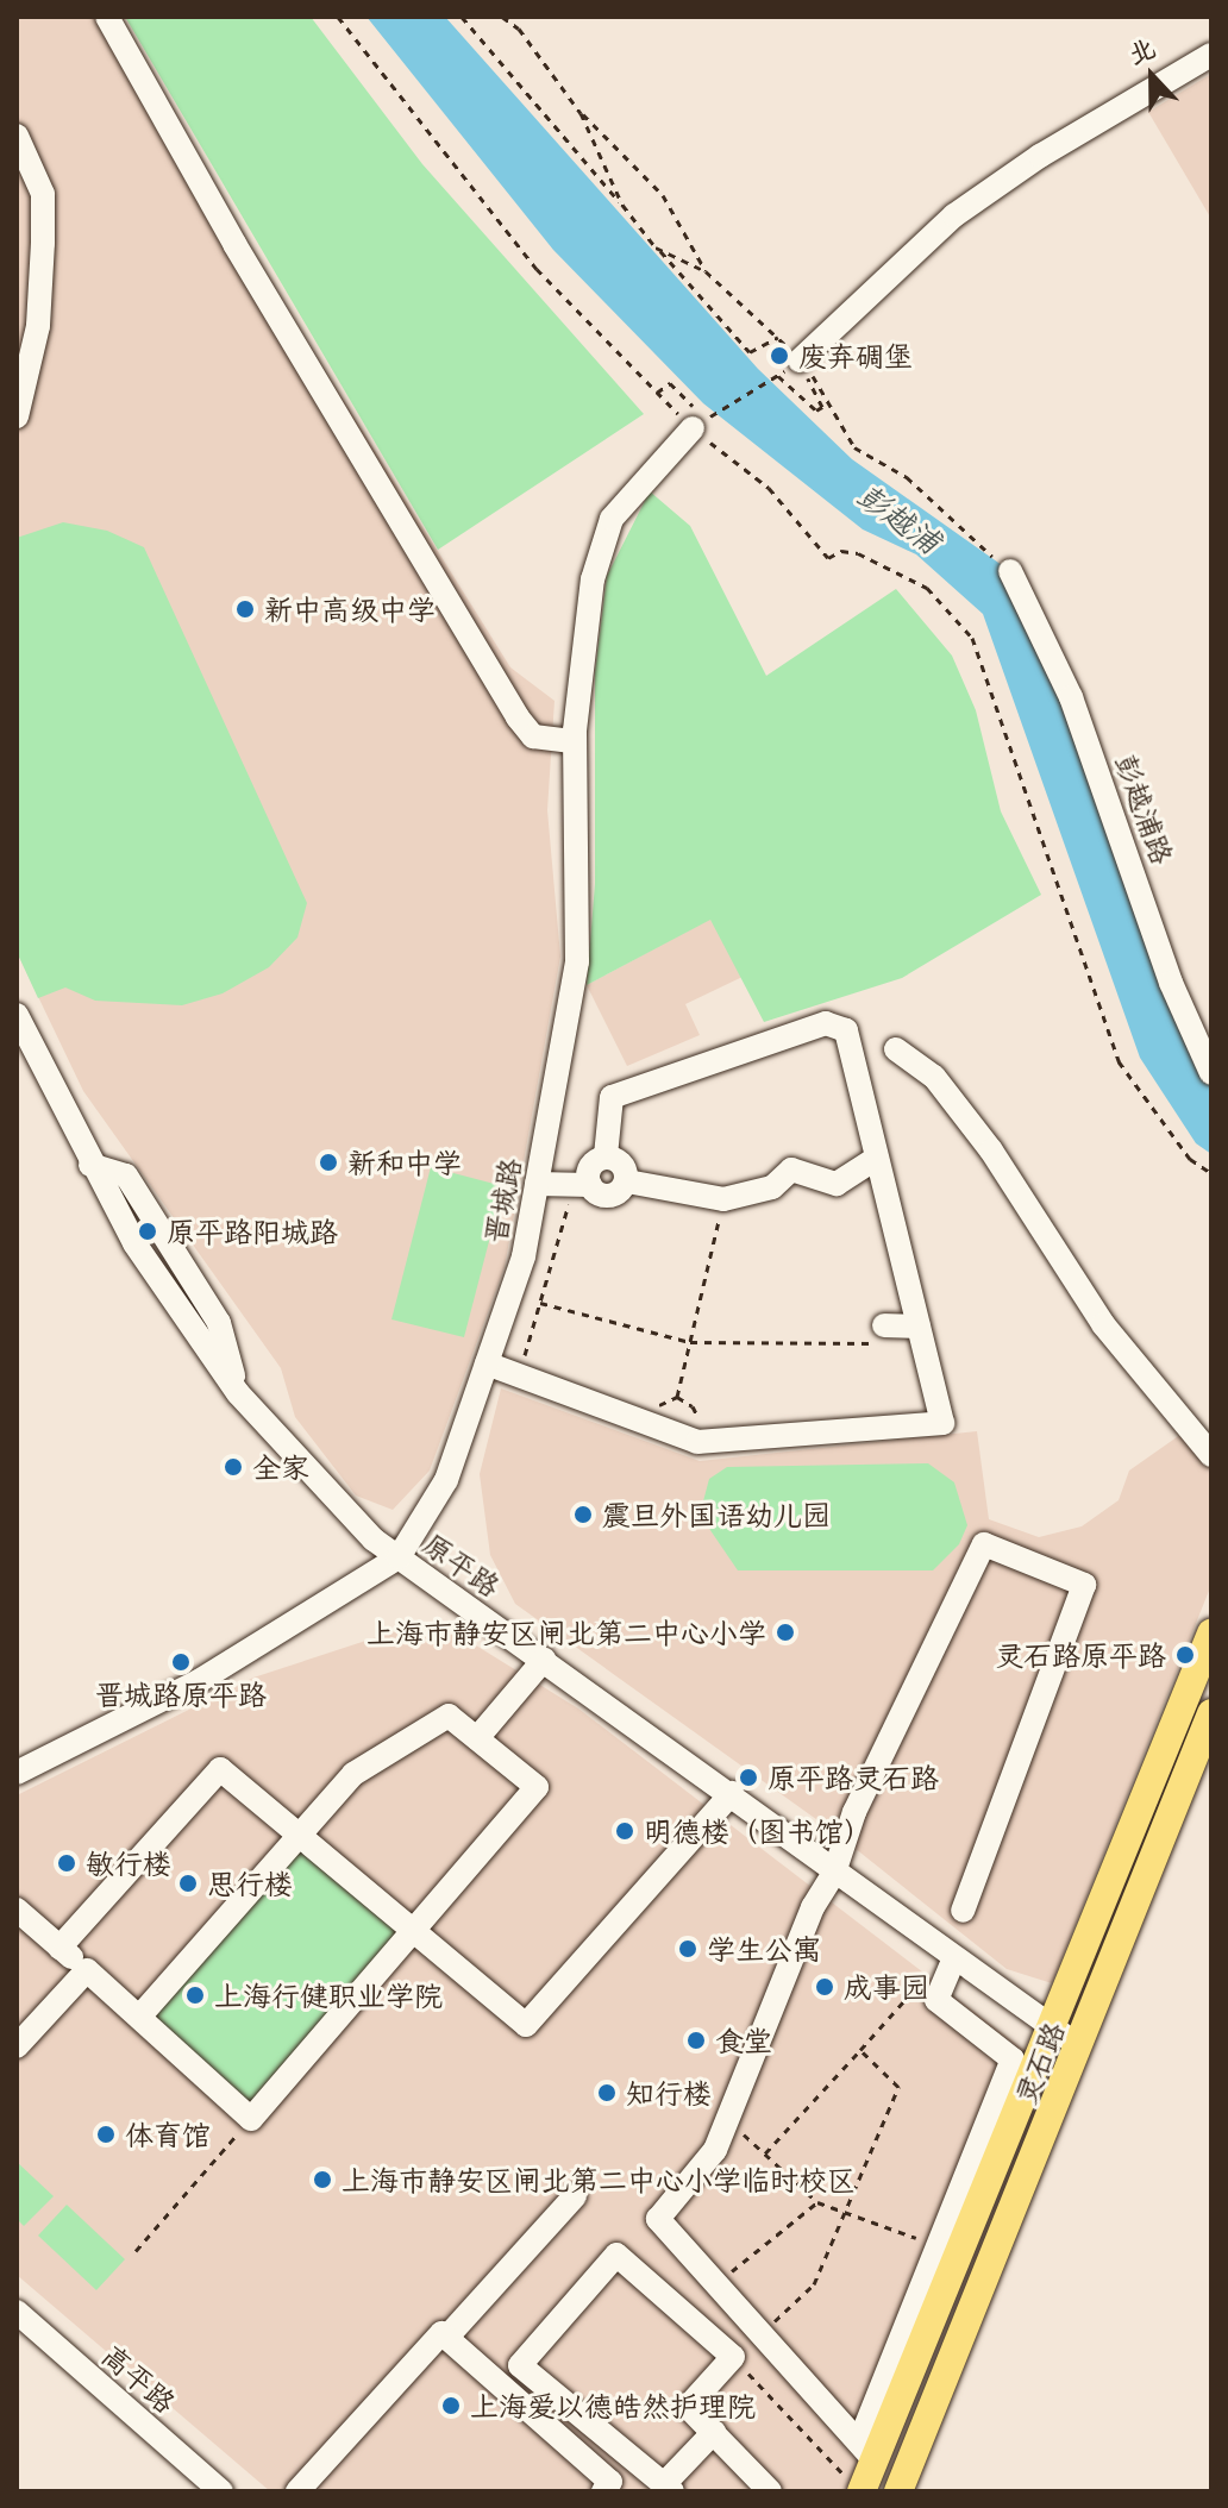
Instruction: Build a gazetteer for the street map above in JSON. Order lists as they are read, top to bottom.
{
  "streets": {
    "main road": ["灵石路"],
    "street": [
      "彭越浦路",
      "晋城路",
      "原平路",
      "高平路"
    ]
  },
  "crossings": [
    ["晋城路", "原平路"],
    ["原平路", "灵石路"]
  ],
  "water": ["彭越浦"],
  "places": [
    "废弃碉堡",
    "新中高级中学",
    "新和中学",
    "原平路阳城路",
    "全家",
    "震旦外国语幼儿园",
    "上海市静安区闸北第二中心小学",
    "灵石路原平路",
    "晋城路原平路",
    "原平路灵石路",
    "明德楼（图书馆）",
    "敏行楼",
    "思行楼",
    "学生公寓",
    "成事园",
    "上海行健职业学院",
    "食堂",
    "知行楼",
    "体育馆",
    "上海市静安区闸北第二中心小学临时校区",
    "上海爱以德皓然护理院"
  ],
  "north": "top"
}
